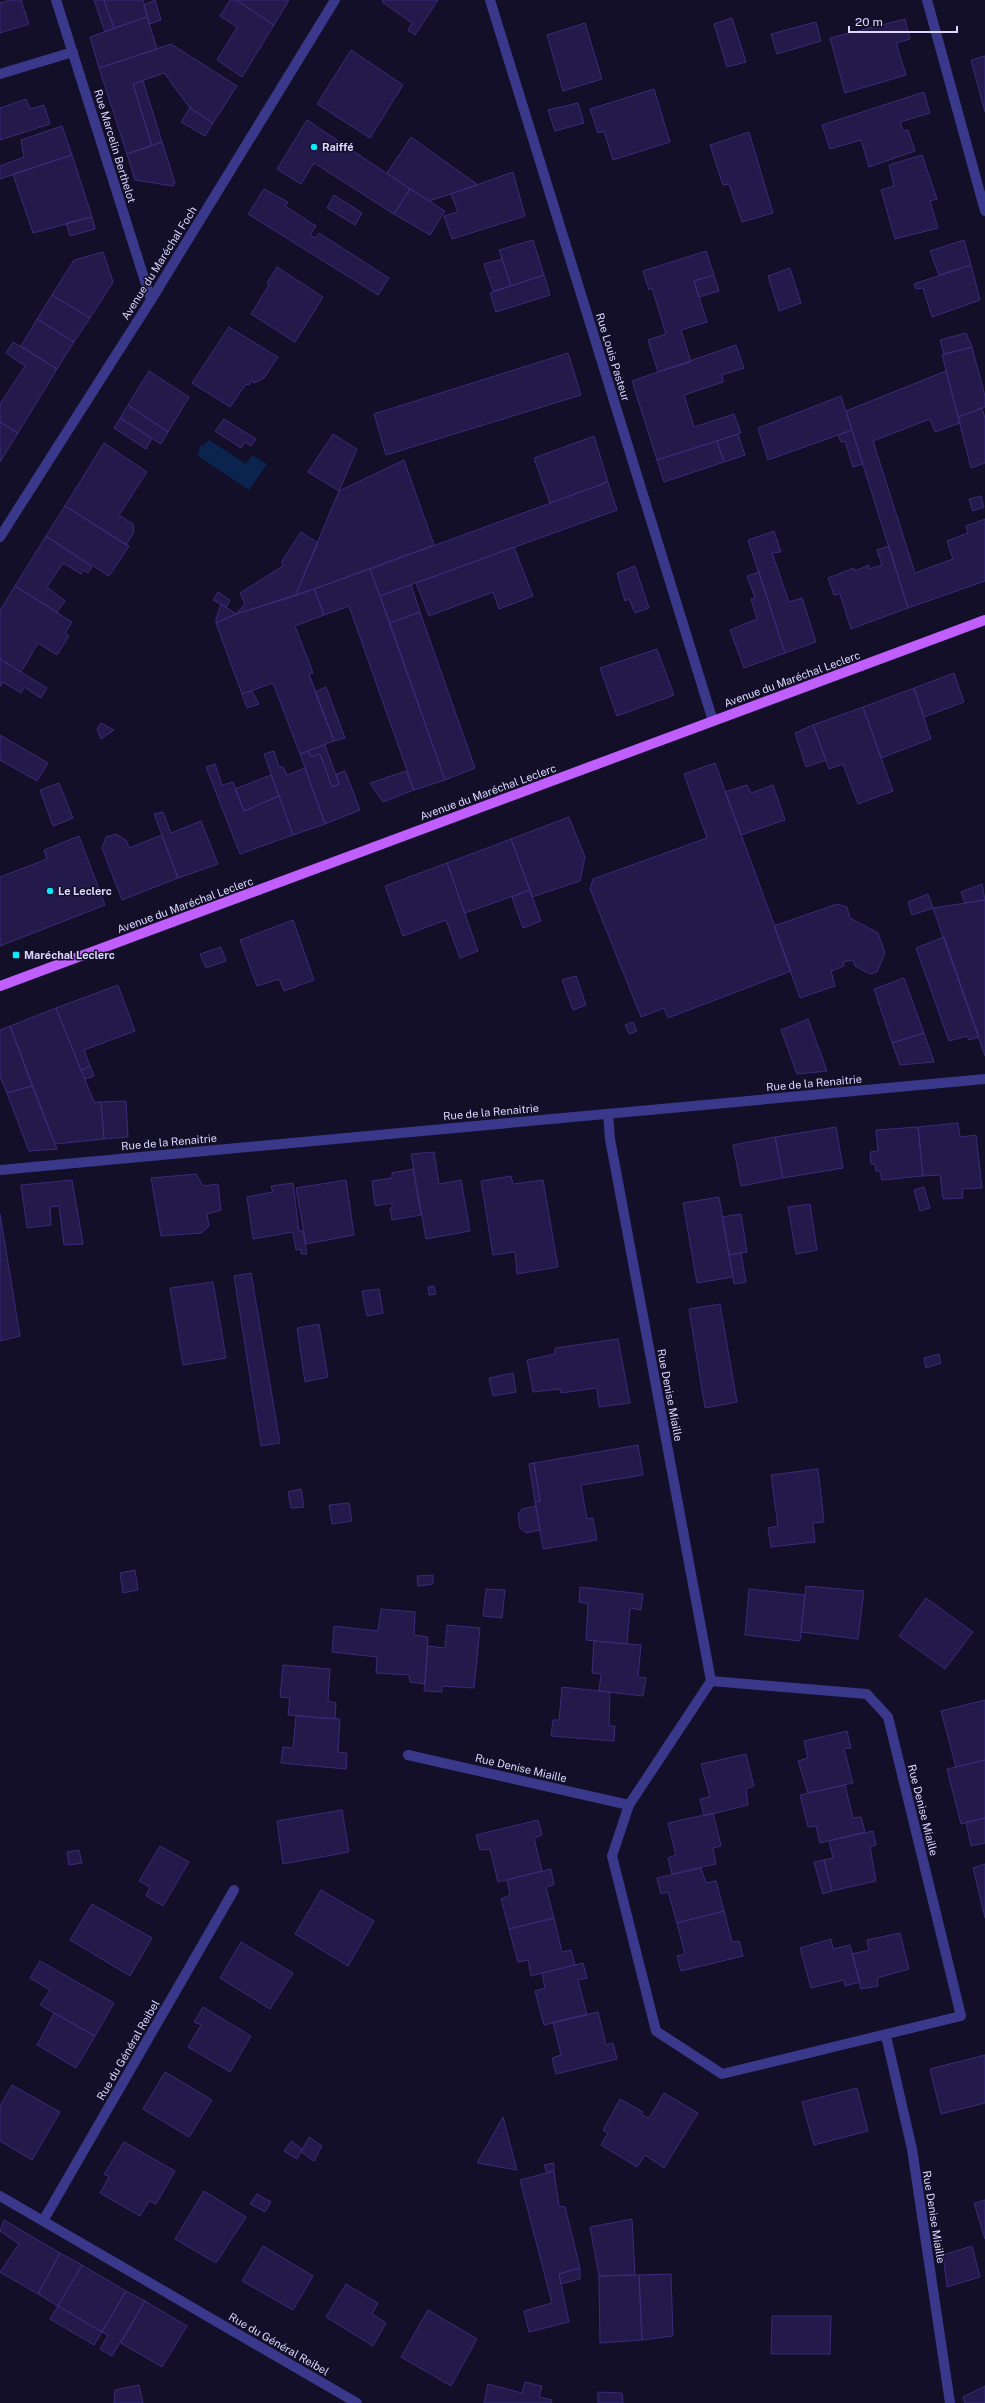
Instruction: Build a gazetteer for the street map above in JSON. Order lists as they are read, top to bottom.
{
  "streets": {
    "main road": ["Avenue du Maréchal Leclerc"],
    "street": [
      "Rue Marcelin Berthelot",
      "Avenue du Maréchal Foch",
      "Rue Louis Pasteur",
      "Rue de la Renaitrie",
      "Rue Denise Miaille",
      "Rue du Général Reibel"
    ]
  },
  "crossings": [
    ["Rue Marcelin Berthelot", "Avenue du Maréchal Foch"],
    ["Rue Louis Pasteur", "Avenue du Maréchal Leclerc"],
    ["Rue de la Renaitrie", "Rue Denise Miaille"]
  ],
  "places": {
    "other": ["Raiffé", "Le Leclerc"],
    "transit": ["Maréchal Leclerc"]
  },
  "scale_bar": "20 m"
}
